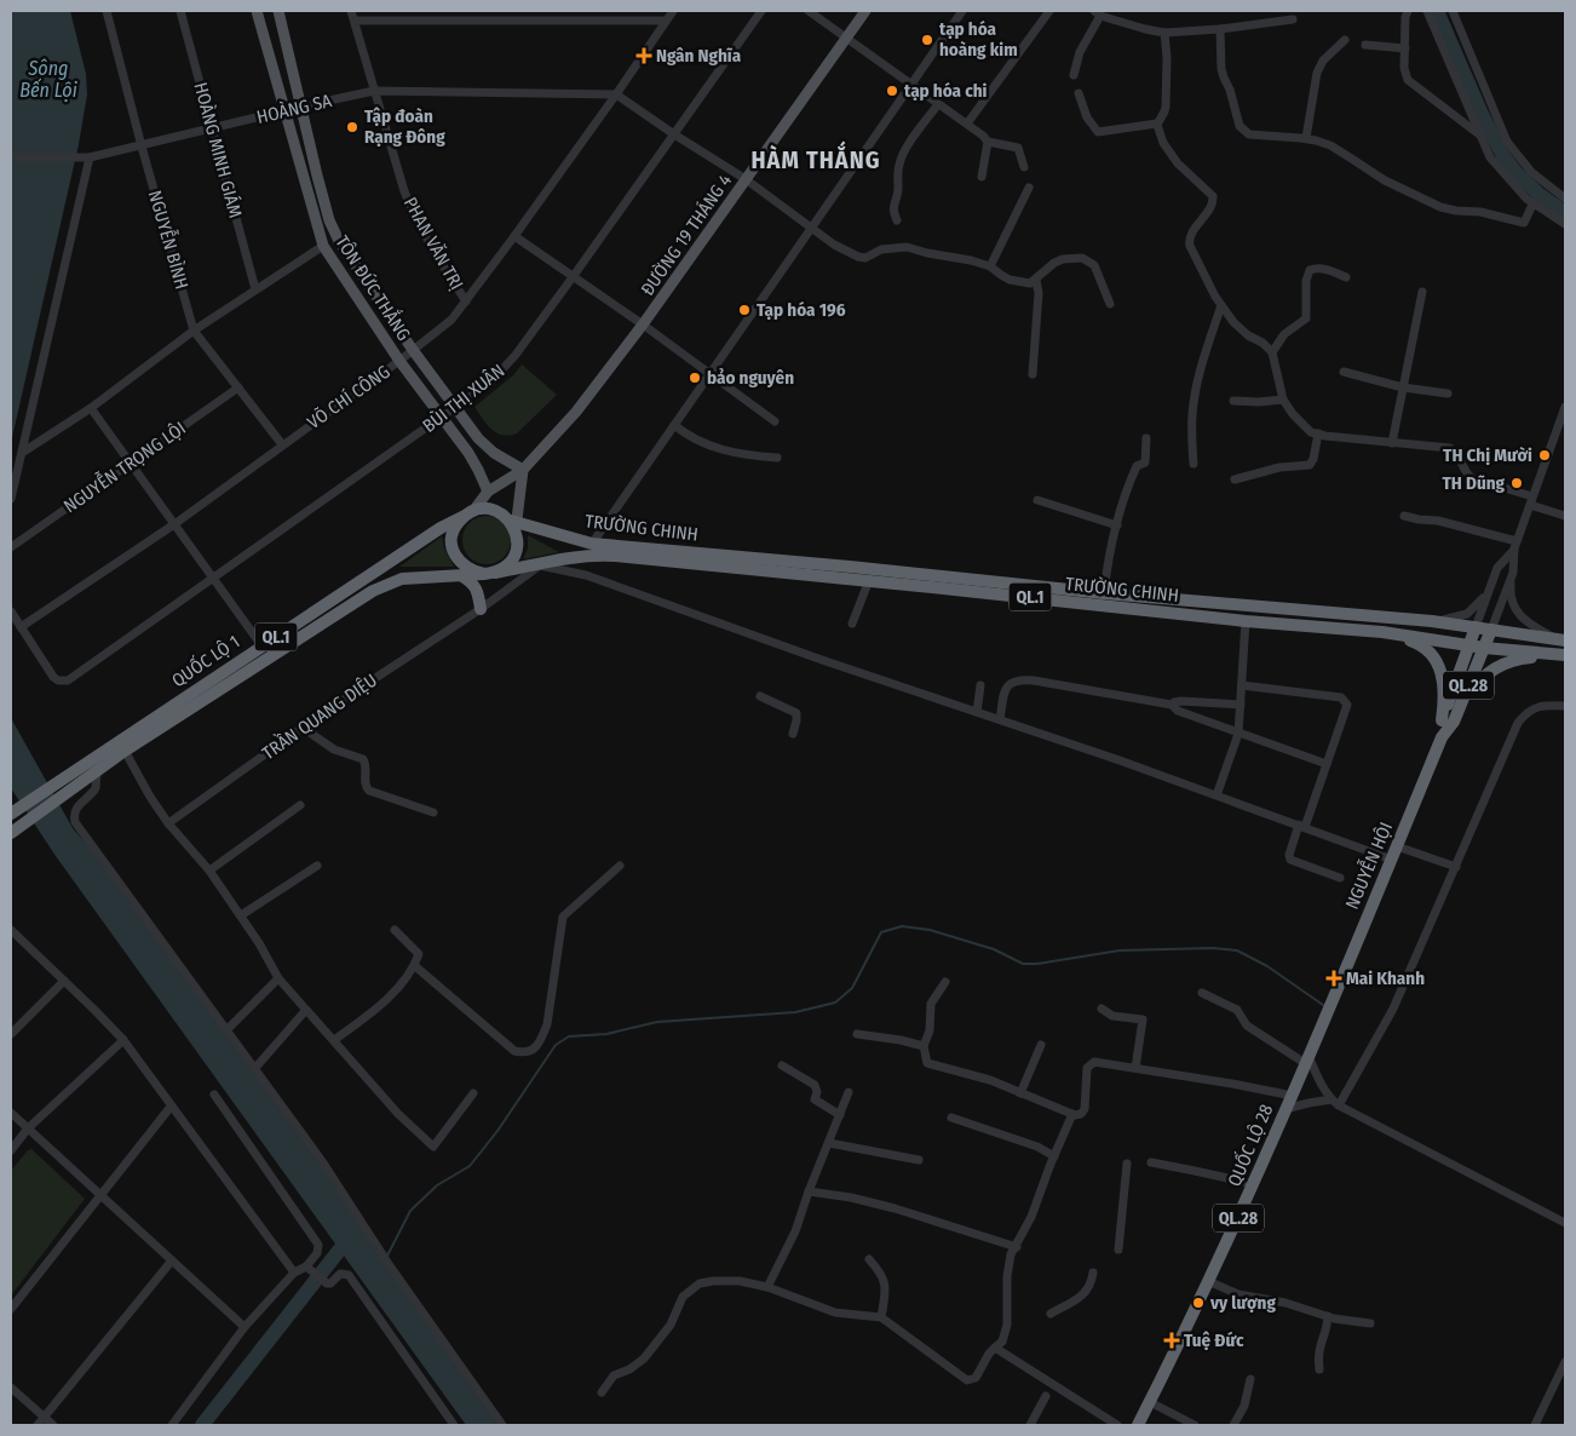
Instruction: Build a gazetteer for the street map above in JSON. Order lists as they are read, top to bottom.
{
  "streets": {
    "highway": [
      "TRƯỜNG CHINH",
      "QL.1",
      "QUỐC LỘ 1",
      "QL.28",
      "NGUYỄN HỘI",
      "QUỐC LỘ 28"
    ],
    "main road": ["ĐƯỜNG 19 THÁNG 4", "TÔN ĐỨC THẮNG"],
    "street": [
      "HOÀNG SA",
      "HOÀNG MINH GIÁM",
      "NGUYỄN BÌNH",
      "PHAN VĂN TRỊ",
      "VÕ CHÍ CÔNG",
      "BÙI THỊ XUÂN",
      "NGUYỄN TRỌNG LỘI",
      "TRẦN QUANG DIỆU"
    ]
  },
  "crossings": [
    ["HOÀNG SA", "HOÀNG MINH GIÁM"],
    ["HOÀNG SA", "NGUYỄN BÌNH"],
    ["HOÀNG SA", "PHAN VĂN TRỊ"],
    ["HOÀNG SA", "TÔN ĐỨC THẮNG"],
    ["HOÀNG SA", "VÕ CHÍ CÔNG"],
    ["ĐƯỜNG 19 THÁNG 4", "TÔN ĐỨC THẮNG"],
    ["ĐƯỜNG 19 THÁNG 4", "TRƯỜNG CHINH"],
    ["ĐƯỜNG 19 THÁNG 4", "QL.1"],
    ["ĐƯỜNG 19 THÁNG 4", "QUỐC LỘ 1"],
    ["NGUYỄN BÌNH", "VÕ CHÍ CÔNG"],
    ["NGUYỄN BÌNH", "NGUYỄN TRỌNG LỘI"],
    ["PHAN VĂN TRỊ", "VÕ CHÍ CÔNG"],
    ["TÔN ĐỨC THẮNG", "VÕ CHÍ CÔNG"],
    ["TÔN ĐỨC THẮNG", "BÙI THỊ XUÂN"],
    ["VÕ CHÍ CÔNG", "BÙI THỊ XUÂN"],
    ["TRƯỜNG CHINH", "QL.1"],
    ["TRƯỜNG CHINH", "QUỐC LỘ 1"],
    ["TRƯỜNG CHINH", "TRẦN QUANG DIỆU"],
    ["TRƯỜNG CHINH", "NGUYỄN HỘI"],
    ["QL.1", "QUỐC LỘ 1"],
    ["NGUYỄN HỘI", "QUỐC LỘ 28"]
  ],
  "districts": ["HÀM THẮNG"],
  "water": ["Sông Bến Lội"],
  "places": {
    "other": [
      "tạp hóa hoàng kim",
      "tạp hóa chi",
      "Tập đoàn Rạng Đông",
      "Tạp hóa 196",
      "bảo nguyên",
      "TH Chị Mười",
      "TH Dũng",
      "vy lượng"
    ],
    "health": ["Ngân Nghĩa", "Mai Khanh", "Tuệ Đức"]
  }
}
